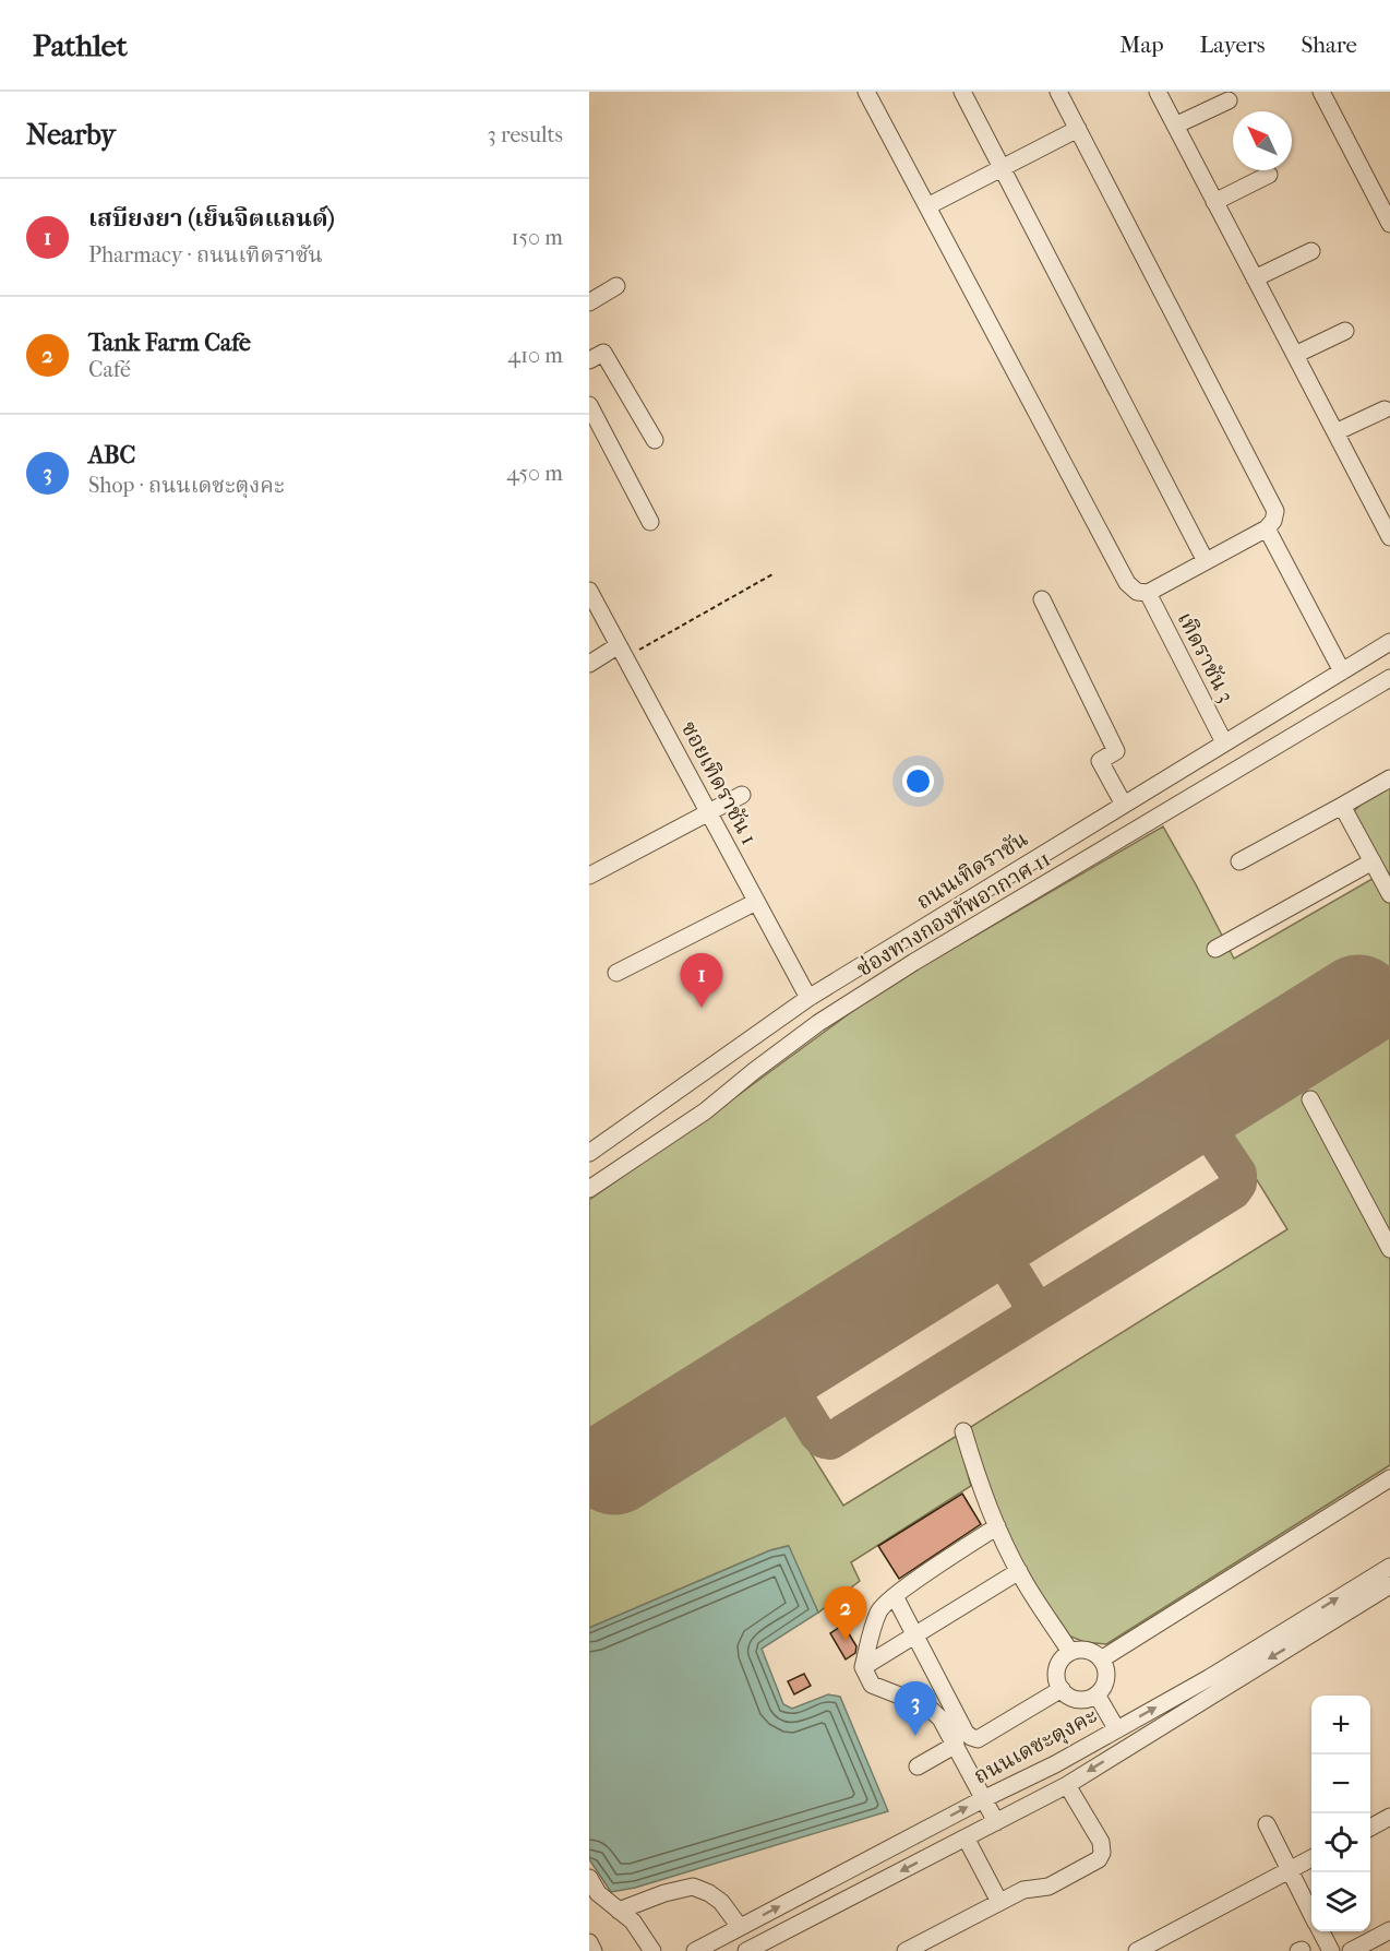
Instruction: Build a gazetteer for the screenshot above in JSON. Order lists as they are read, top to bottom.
{
  "streets": {
    "street": [
      "เทิดราชัน 3",
      "ซอยเทิดราชัน 1",
      "ถนนเทิดราชัน",
      "ช่องทางกองทัพอากาศ 11",
      "ถนนเดชะตุงคะ"
    ]
  },
  "crossings": [
    ["เทิดราชัน 3", "ถนนเทิดราชัน"],
    ["ซอยเทิดราชัน 1", "ถนนเทิดราชัน"]
  ],
  "north": "top left",
  "page": {
    "header": "Pathlet",
    "nav": ["Map", "Layers", "Share"],
    "heading": ["Nearby", "3 results"],
    "list": [
      {
        "mark": "1",
        "name": "เสบียงยา (เย็นจิตแลนด์)",
        "note": "Pharmacy · ถนนเทิดราชัน",
        "value": "150 m"
      },
      {
        "mark": "2",
        "name": "Tank Farm Cafe",
        "note": "Café",
        "value": "410 m"
      },
      {
        "mark": "3",
        "name": "ABC",
        "note": "Shop · ถนนเดชะตุงคะ",
        "value": "450 m"
      }
    ],
    "pins": ["1", "2", "3"],
    "map_buttons": ["+", "−"]
  }
}
